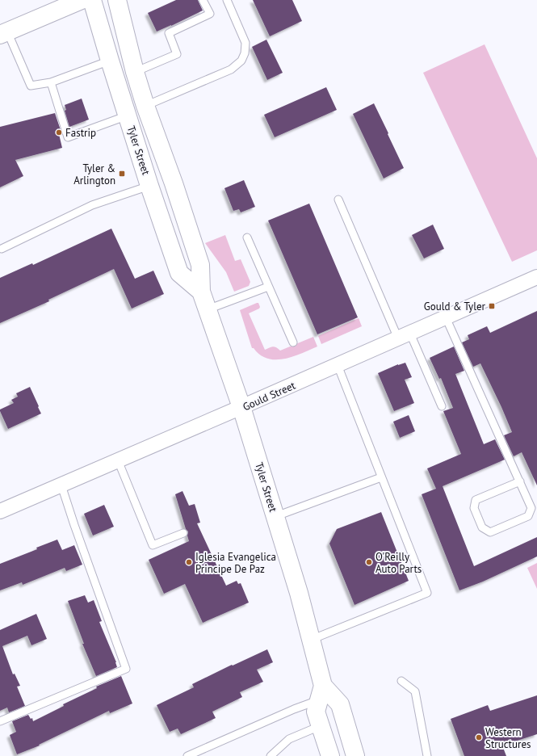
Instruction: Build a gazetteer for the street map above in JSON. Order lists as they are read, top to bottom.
{
  "streets": {
    "main road": ["Tyler Street"],
    "street": ["Gould Street"]
  },
  "crossings": [
    ["Tyler Street", "Gould Street"]
  ],
  "places": {
    "other": [
      "Fastrip",
      "Iglesia Evangelica Principe De Paz",
      "O'Reilly Auto Parts",
      "Western Structures"
    ],
    "transit": ["Tyler & Arlington", "Gould & Tyler"]
  }
}
